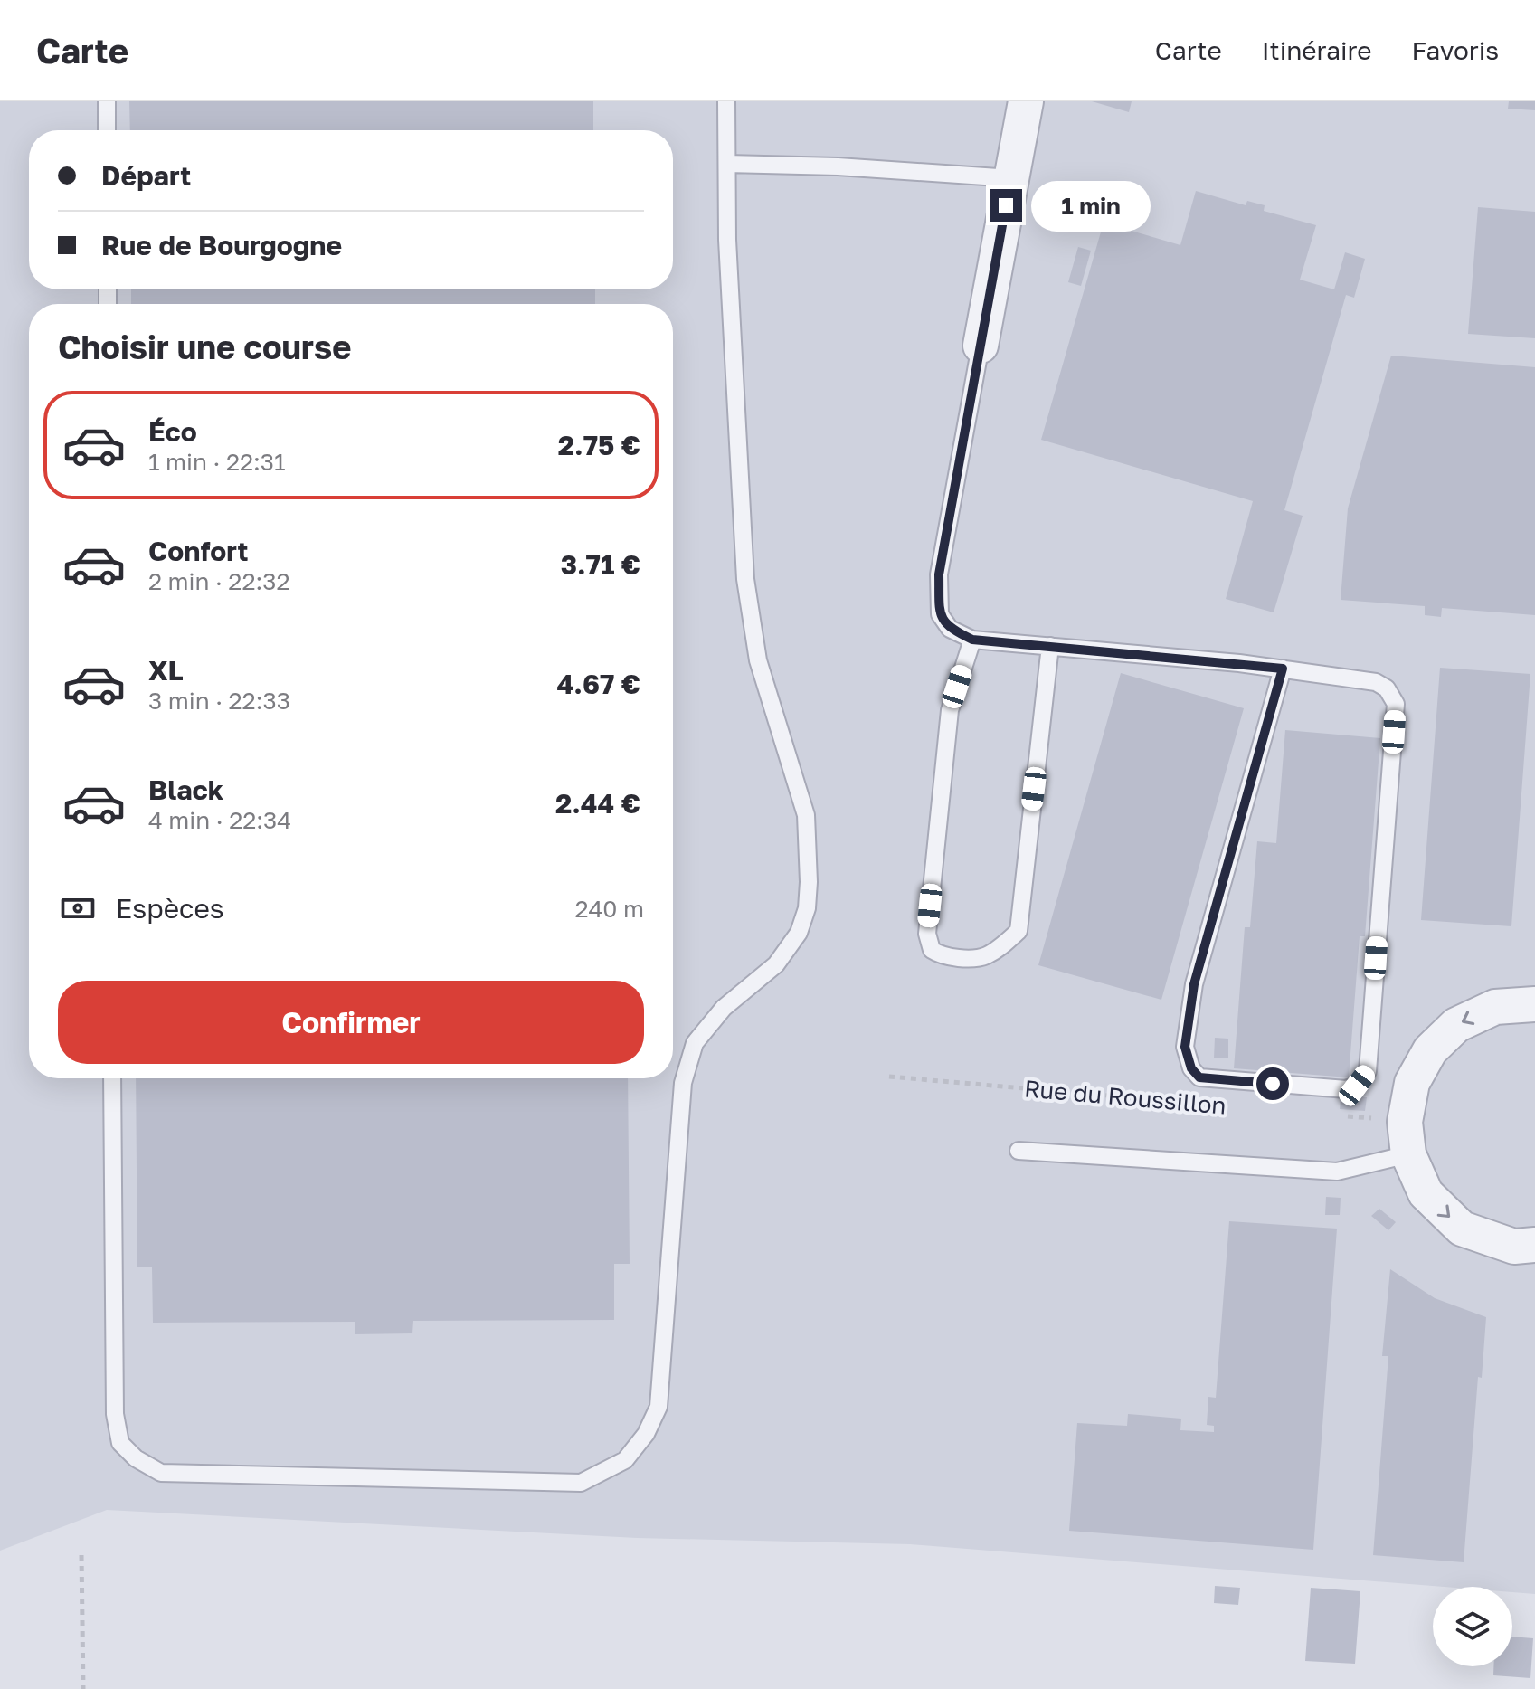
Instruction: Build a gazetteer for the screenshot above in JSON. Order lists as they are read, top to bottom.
{
  "streets": {
    "path": ["Rue du Roussillon"]
  },
  "page": {
    "header": "Carte",
    "nav": ["Carte", "Itinéraire", "Favoris"],
    "banner": ["Départ", "Rue de Bourgogne"],
    "bubble": "1 min",
    "heading": "Choisir une course",
    "list": [
      {
        "name": "Éco",
        "note": "1 min · 22:31",
        "value": "2.75 €"
      },
      {
        "name": "Confort",
        "note": "2 min · 22:32",
        "value": "3.71 €"
      },
      {
        "name": "XL",
        "note": "3 min · 22:33",
        "value": "4.67 €"
      },
      {
        "name": "Black",
        "note": "4 min · 22:34",
        "value": "2.44 €"
      }
    ],
    "pay": ["Espèces", "240 m"],
    "buttons": "Confirmer"
  }
}
